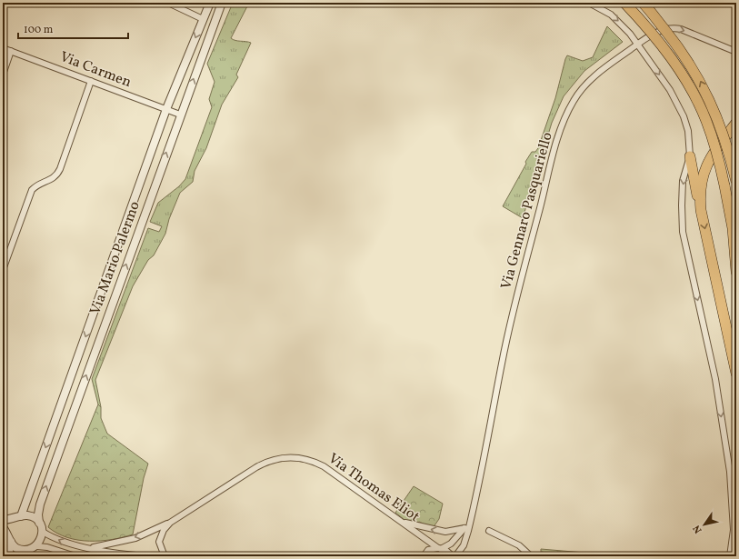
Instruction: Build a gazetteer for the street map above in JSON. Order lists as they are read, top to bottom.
{
  "streets": {
    "street": [
      "Via Carmen",
      "Via Gennaro Pasquariello",
      "Via Mario Palermo",
      "Via Thomas Eliot"
    ]
  },
  "crossings": [
    ["Via Carmen", "Via Mario Palermo"]
  ],
  "scale_bar": "100 m",
  "north": "bottom left"
}
